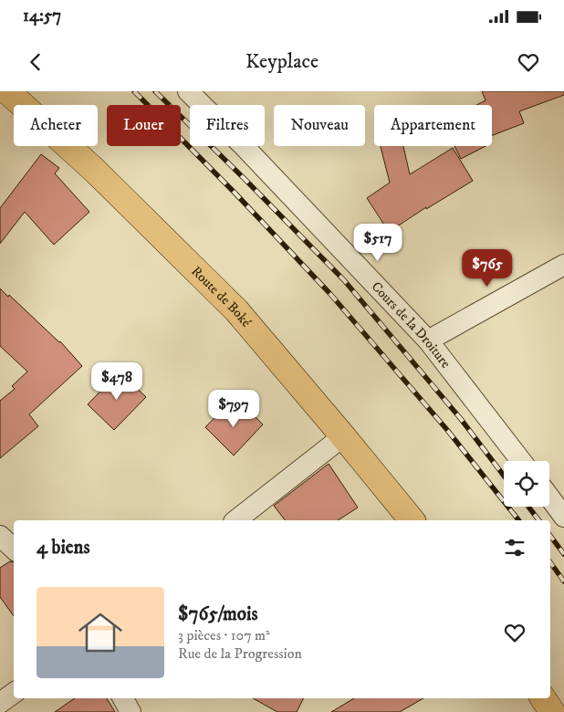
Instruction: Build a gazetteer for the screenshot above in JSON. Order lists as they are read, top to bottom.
{
  "streets": {
    "main road": ["Route de Boké"],
    "street": ["Cours de la Droiture"]
  },
  "page": {
    "status": "14:57",
    "header": "Keyplace",
    "chip": [
      "Acheter",
      "Louer",
      "Filtres",
      "Nouveau",
      "Appartement"
    ],
    "price": [
      "$517",
      "$765",
      "$478",
      "$797"
    ],
    "heading": "4 biens",
    "list": [
      {
        "name": "$765/mois",
        "note": "3 pièces · 107 m² · Rue de la Progression"
      }
    ]
  }
}
